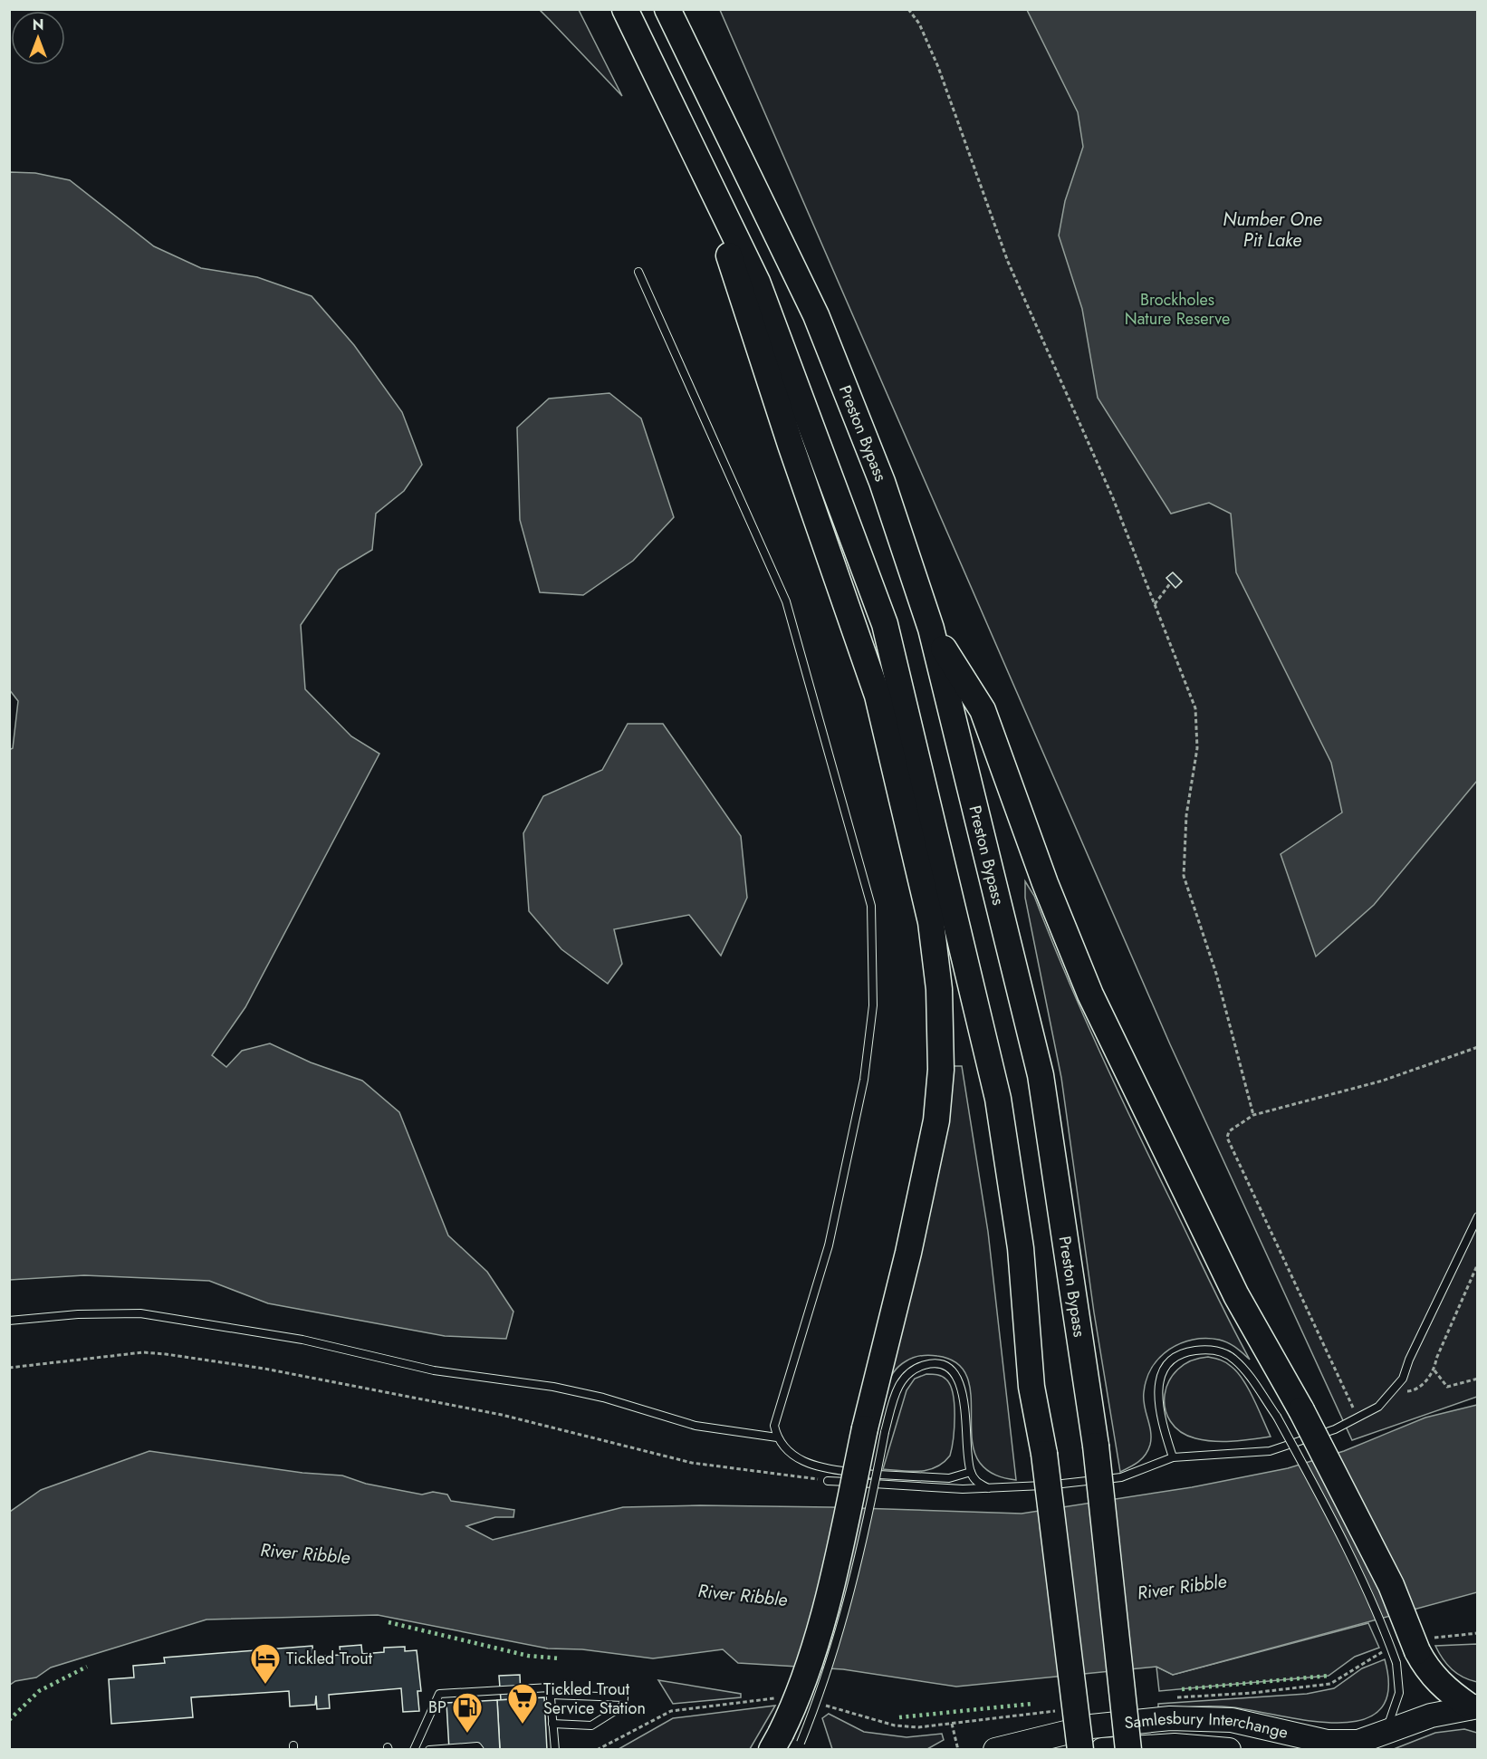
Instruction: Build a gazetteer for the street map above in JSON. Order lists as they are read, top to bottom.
{
  "streets": {
    "highway": ["Preston Bypass", "Samlesbury Interchange"]
  },
  "water": ["Number One Pit Lake", "River Ribble"],
  "parks": ["Brockholes Nature Reserve"],
  "places": {
    "hotel": ["Tickled Trout"],
    "supermarket": ["Tickled Trout Service Station"],
    "fuel station": ["BP"]
  },
  "north": "top"
}
